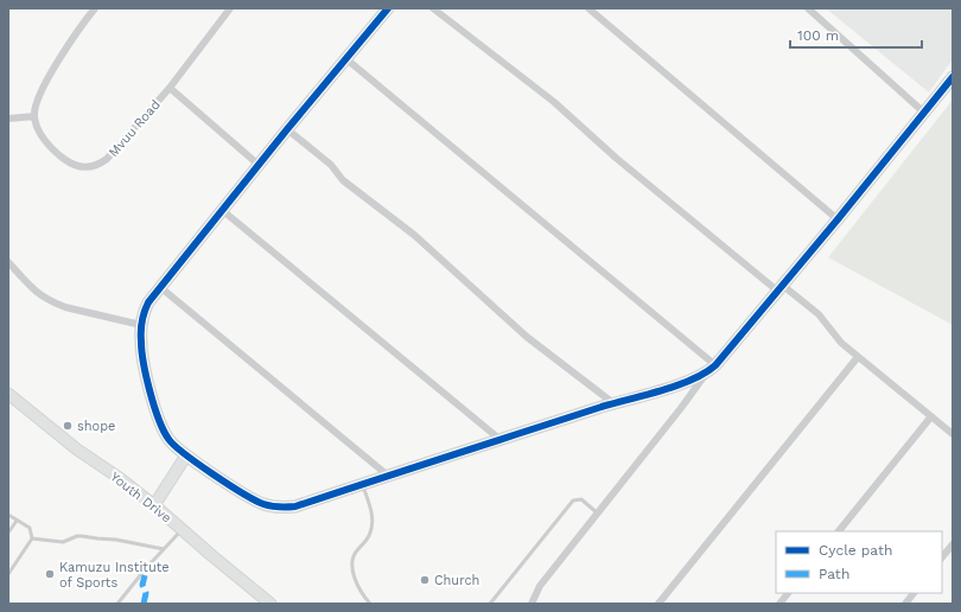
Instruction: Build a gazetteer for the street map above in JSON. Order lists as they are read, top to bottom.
{
  "streets": {
    "street": ["Mvuu Road", "Youth Drive"]
  },
  "places": ["shope", "Kamuzu Institute of Sports", "Church"],
  "legend": ["Cycle path", "Path"],
  "scale_bar": "100 m"
}
